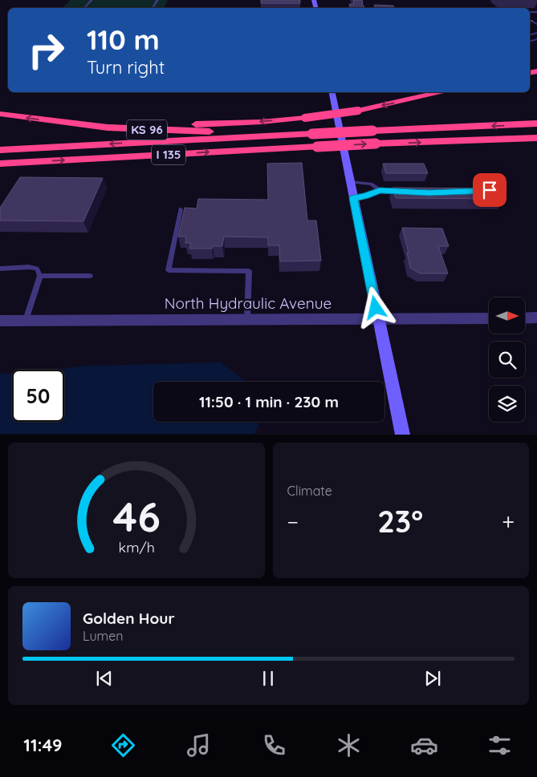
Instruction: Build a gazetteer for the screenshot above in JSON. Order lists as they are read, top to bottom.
{
  "streets": {
    "highway": ["KS 96", "I 135"],
    "street": ["North Hydraulic Avenue"]
  },
  "crossings": [
    ["KS 96", "I 135"]
  ],
  "north": "right",
  "page": {
    "turn": ["110 m", "Turn right"],
    "limit": "50",
    "trip": "11:50 · 1 min · 230 m",
    "tile": "Climate",
    "heat": ["−", "23°", "+"],
    "song": ["Golden Hour", "Lumen"],
    "tabs": "11:49",
    "gauge": ["46", "km/h"]
  }
}
